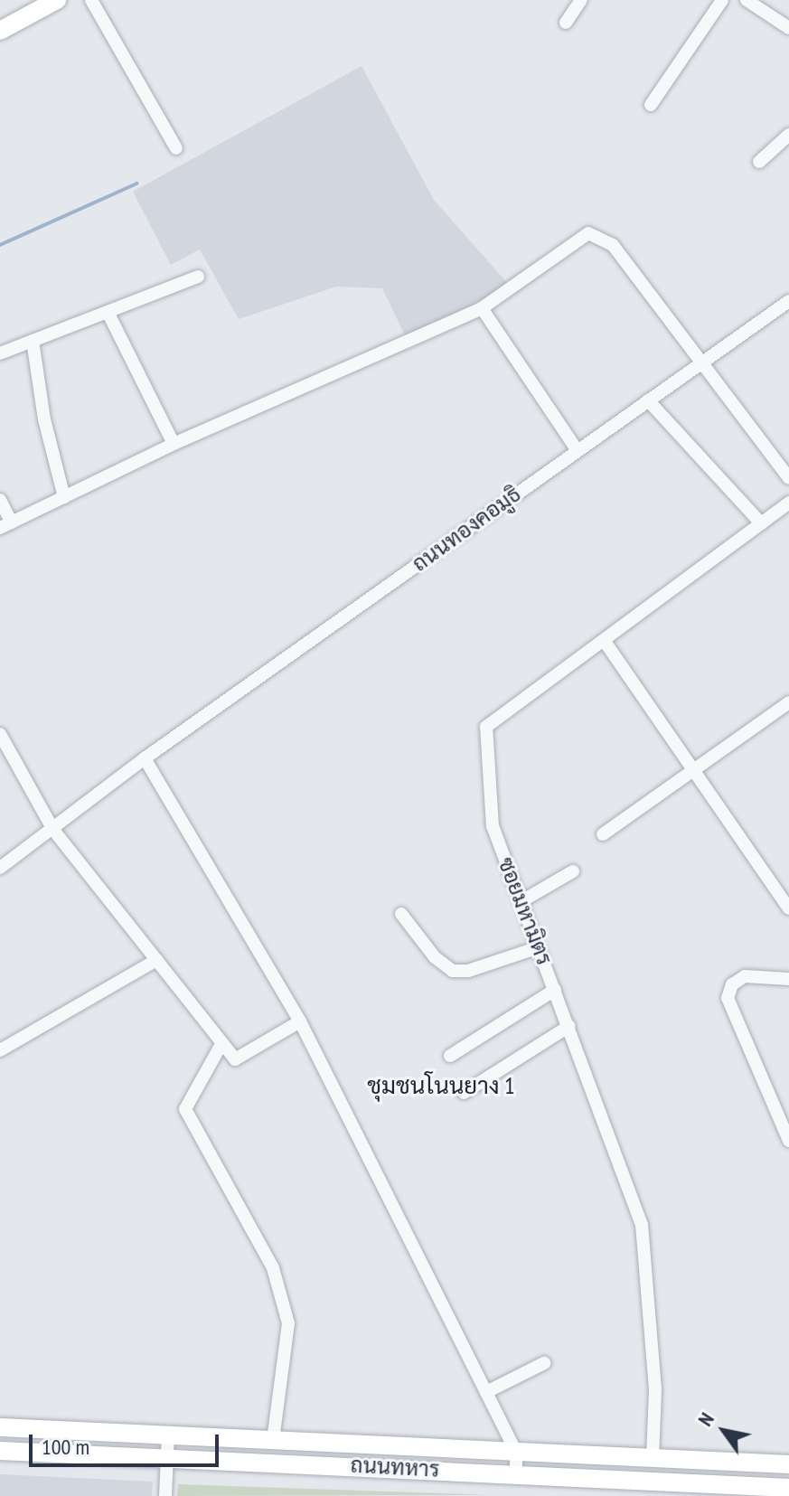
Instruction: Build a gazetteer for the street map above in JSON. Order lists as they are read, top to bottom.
{
  "streets": {
    "main road": ["ถนนทหาร"],
    "street": ["ถนนทองคอมูธิ", "ซอยมหามิตร"]
  },
  "crossings": [
    ["ซอยมหามิตร", "ถนนทหาร"]
  ],
  "districts": ["ชุมชนโนนยาง 1"],
  "scale_bar": "100 m",
  "north": "top left"
}
